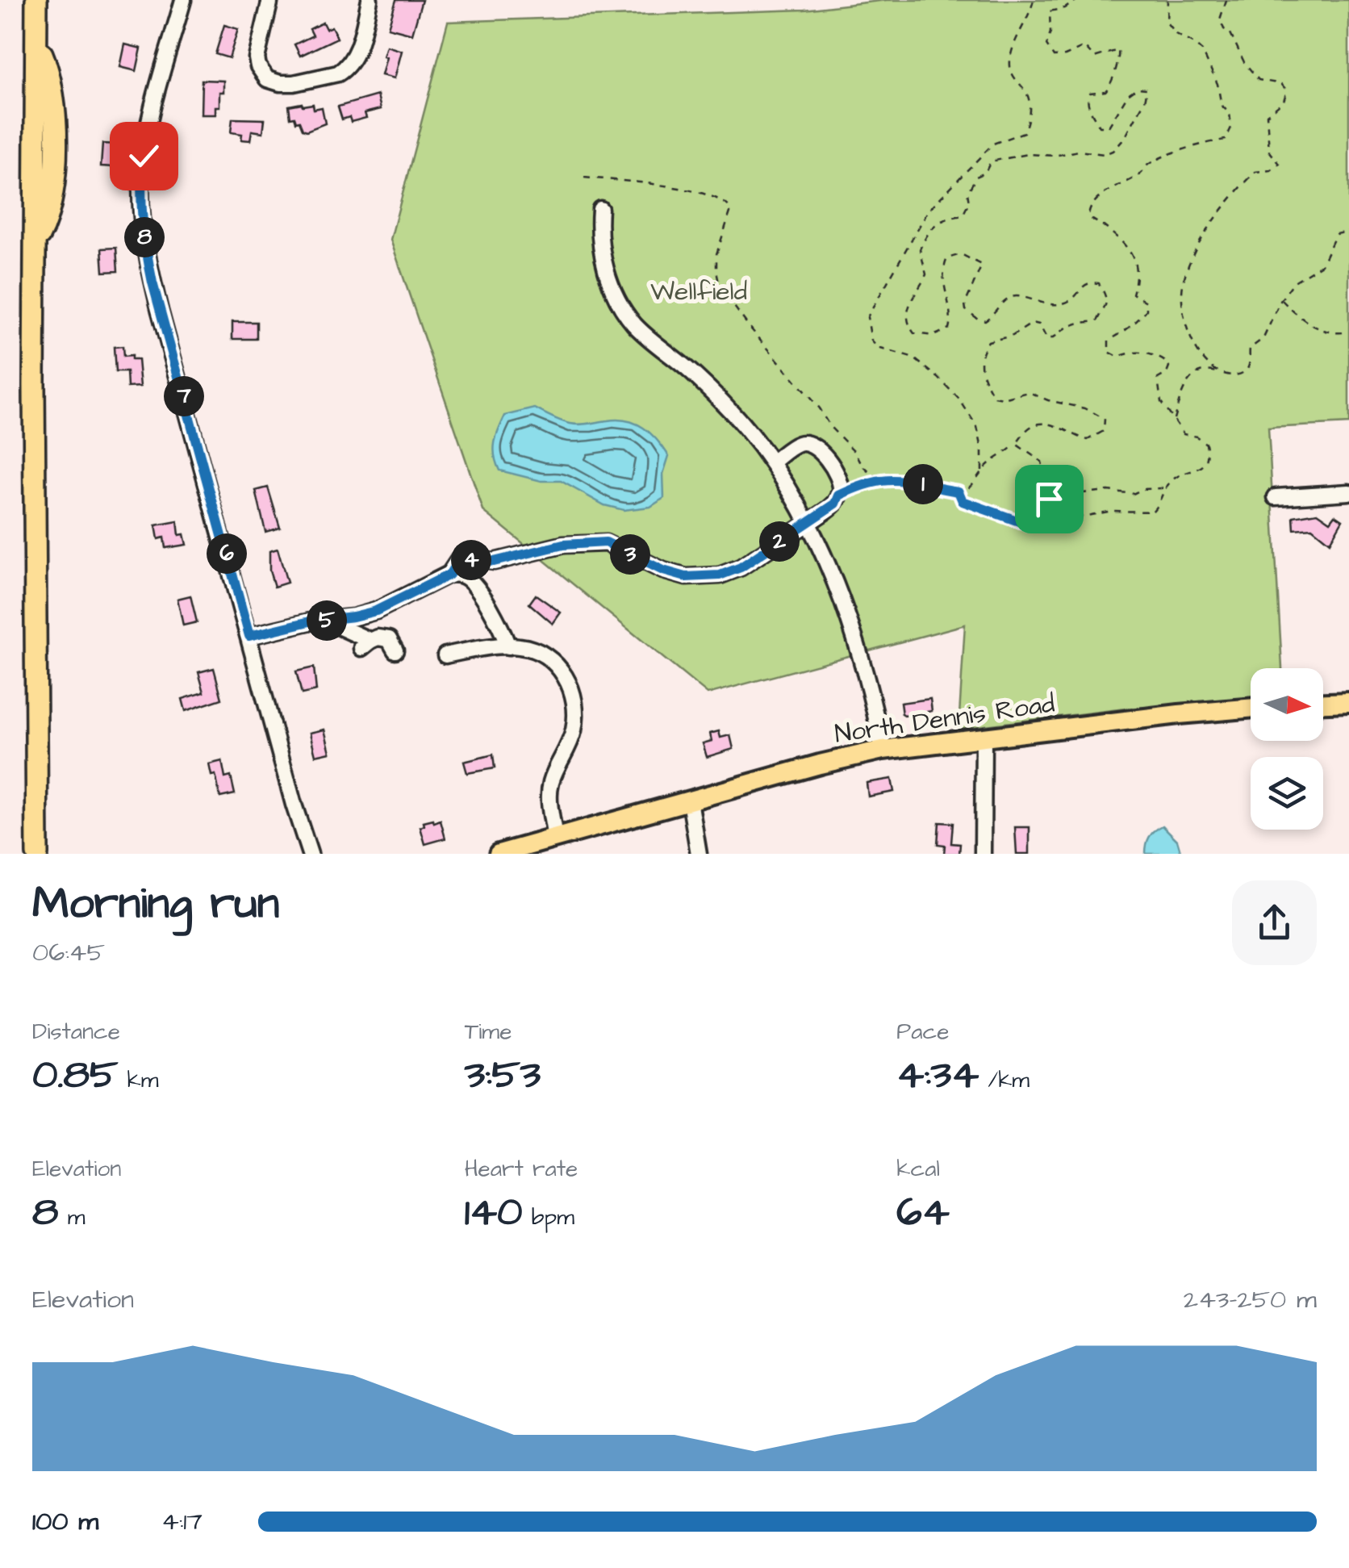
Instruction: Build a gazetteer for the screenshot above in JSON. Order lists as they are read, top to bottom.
{
  "streets": {
    "main road": ["North Dennis Road"]
  },
  "parks": ["Wellfield"],
  "north": "right",
  "page": {
    "pins": [
      "8",
      "7",
      "1",
      "2",
      "6",
      "3",
      "4",
      "5"
    ],
    "heading": ["Morning run", "06:45"],
    "stats": [
      ["Distance", "0.85 km"],
      ["Time", "3:53"],
      ["Pace", "4:34 /km"],
      ["Elevation", "8 m"],
      ["Heart rate", "140 bpm"],
      ["kcal", "64"]
    ],
    "chart": ["Elevation", "243–250 m"],
    "list": [
      {
        "name": "100 m",
        "note": "4:17"
      }
    ]
  }
}
